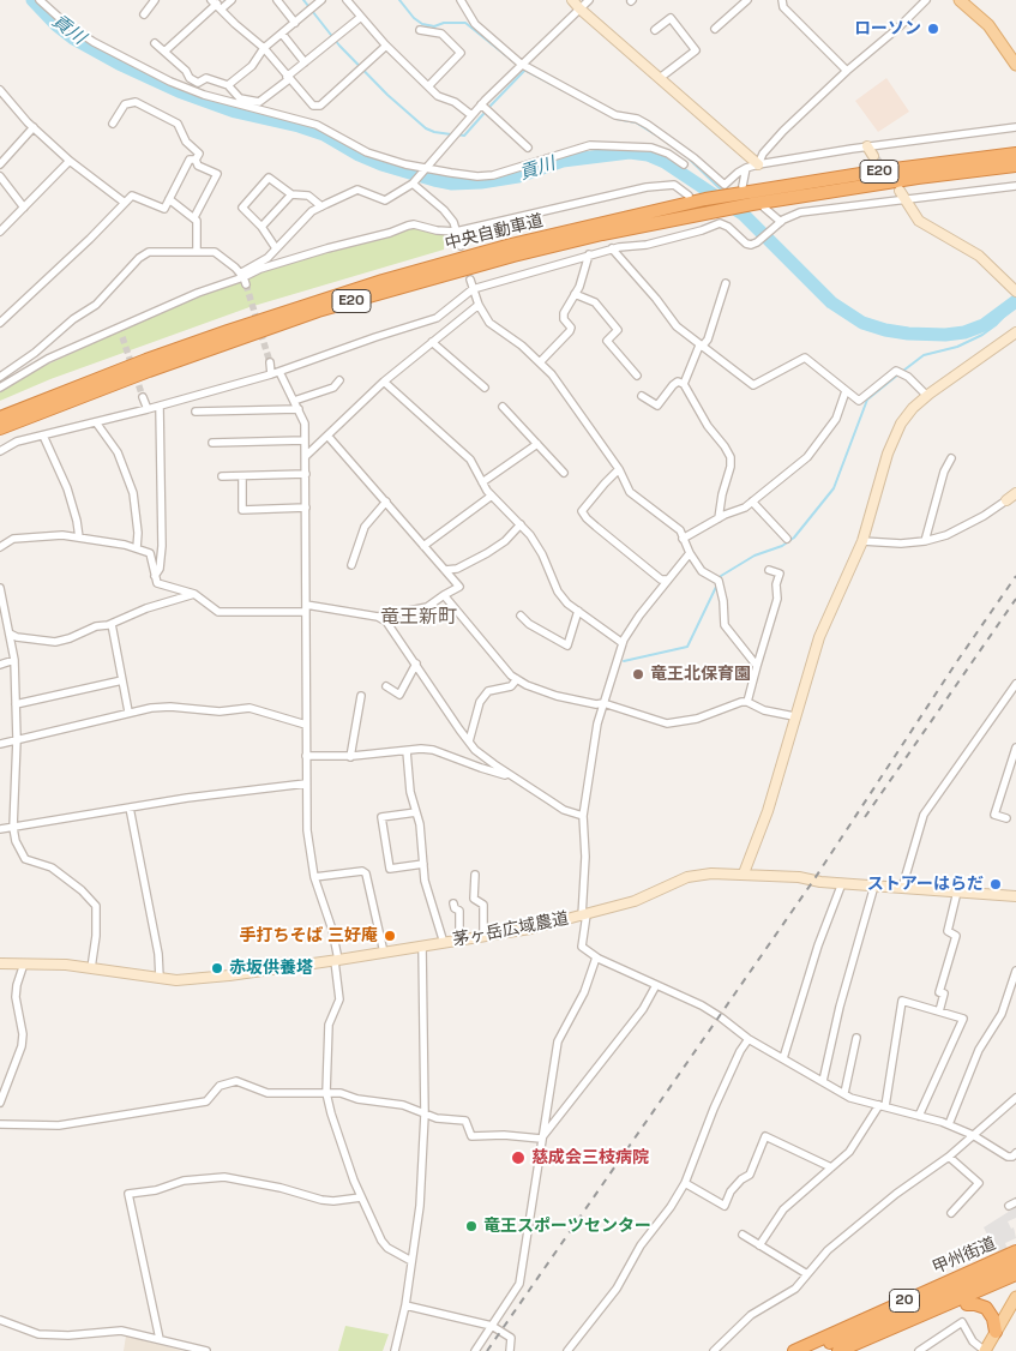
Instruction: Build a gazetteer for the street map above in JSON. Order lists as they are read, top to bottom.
{
  "streets": {
    "highway": [
      "E20",
      "中央自動車道",
      "甲州街道",
      "20"
    ],
    "street": ["茅ヶ岳広域農道"]
  },
  "districts": ["竜王新町"],
  "water": ["貢川"],
  "places": [
    "ローソン",
    "竜王北保育園",
    "ストアーはらだ",
    "手打ちそば 三好庵",
    "赤坂供養塔",
    "慈成会三枝病院",
    "竜王スポーツセンター"
  ]
}
